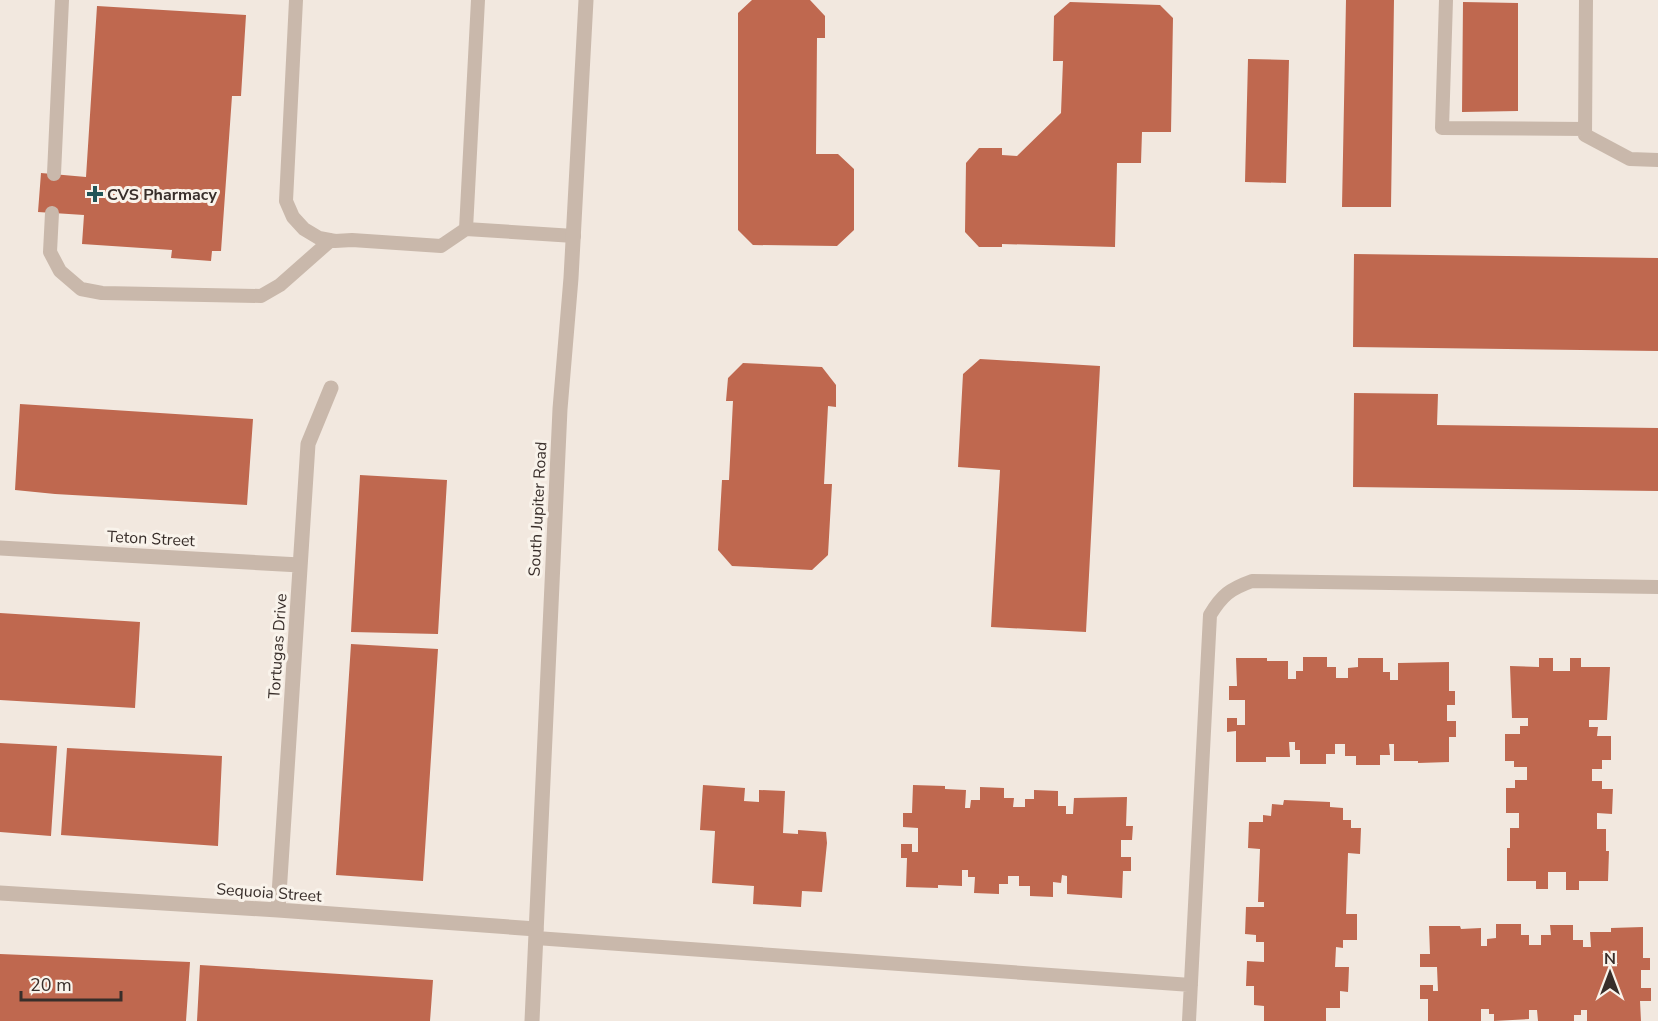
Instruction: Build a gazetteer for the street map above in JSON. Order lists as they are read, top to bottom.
{
  "streets": {
    "street": [
      "South Jupiter Road",
      "Teton Street",
      "Tortugas Drive",
      "Sequoia Street"
    ]
  },
  "crossings": [
    ["South Jupiter Road", "Sequoia Street"],
    ["Teton Street", "Tortugas Drive"],
    ["Tortugas Drive", "Sequoia Street"]
  ],
  "places": {
    "health": ["CVS Pharmacy"]
  },
  "scale_bar": "20 m",
  "north": "top"
}
